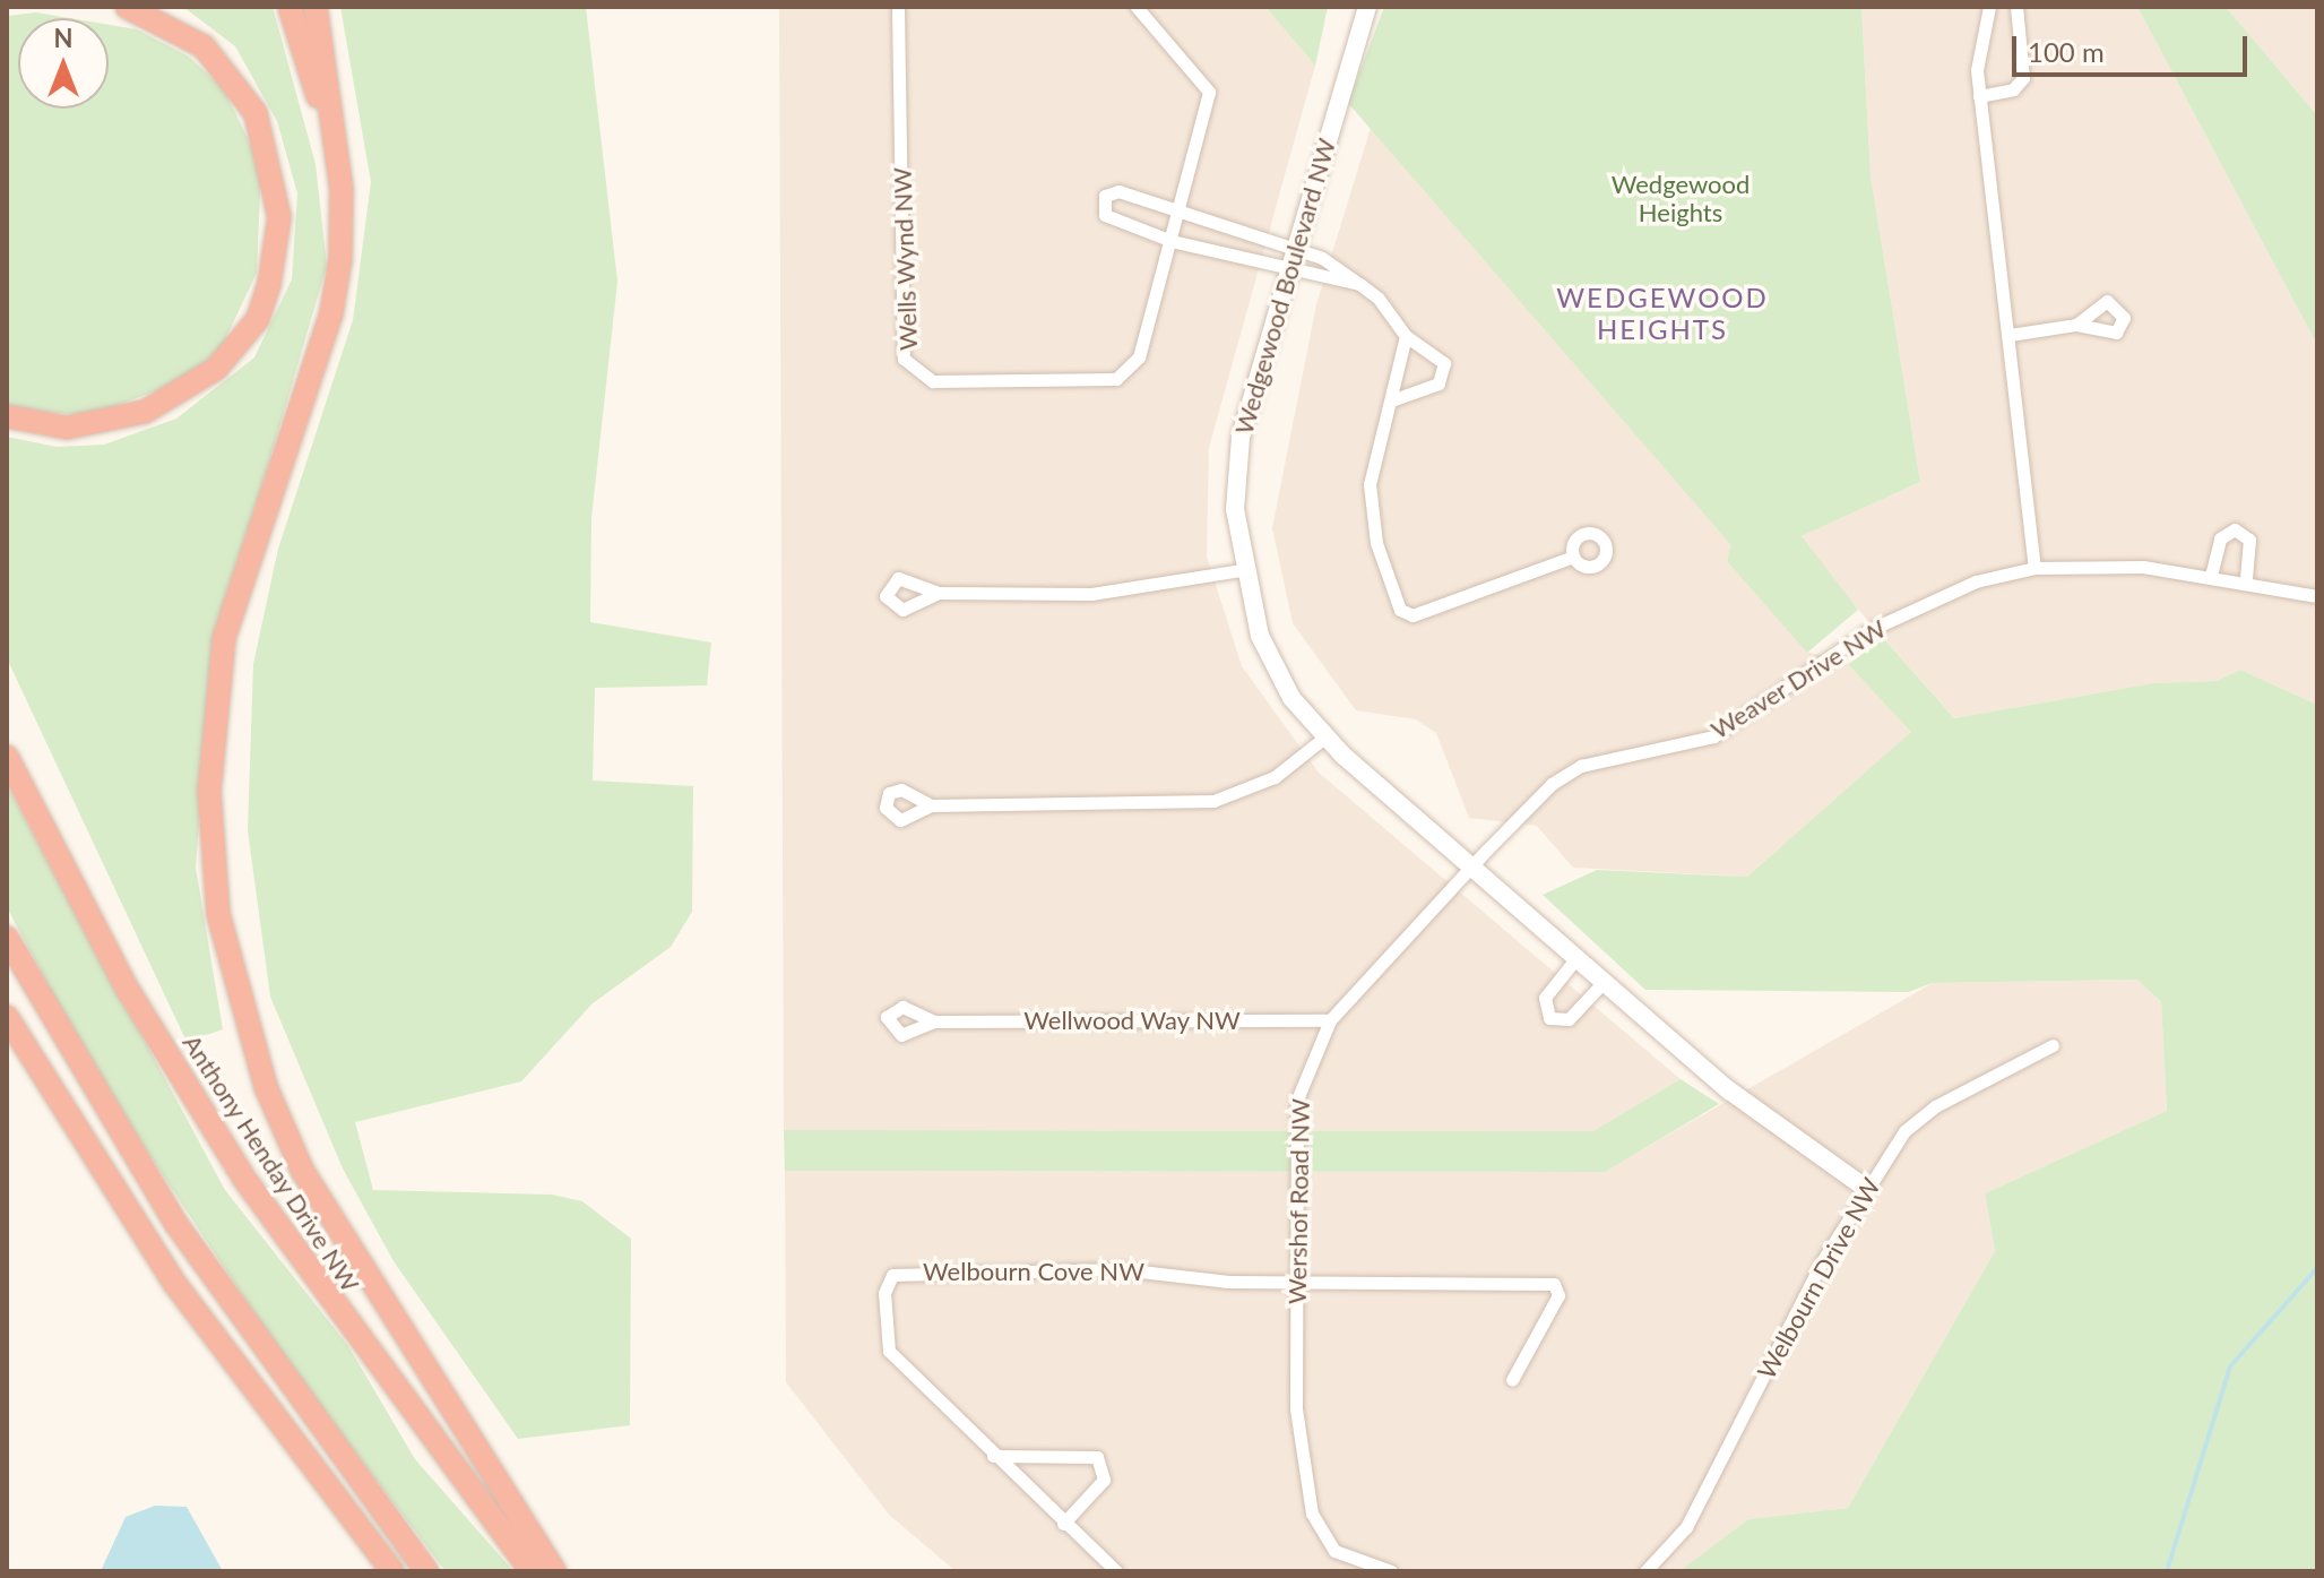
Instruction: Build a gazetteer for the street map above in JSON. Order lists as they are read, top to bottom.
{
  "streets": {
    "highway": ["Anthony Henday Drive NW"],
    "street": [
      "Wells Wynd NW",
      "Wedgewood Boulevard NW",
      "Weaver Drive NW",
      "Wellwood Way NW",
      "Wershof Road NW",
      "Welbourn Cove NW",
      "Welbourn Drive NW"
    ]
  },
  "crossings": [
    ["Wedgewood Boulevard NW", "Weaver Drive NW"],
    ["Wedgewood Boulevard NW", "Wershof Road NW"],
    ["Wedgewood Boulevard NW", "Welbourn Drive NW"],
    ["Weaver Drive NW", "Wershof Road NW"],
    ["Wellwood Way NW", "Wershof Road NW"],
    ["Wershof Road NW", "Welbourn Cove NW"]
  ],
  "districts": ["WEDGEWOOD HEIGHTS"],
  "parks": ["Wedgewood Heights"],
  "scale_bar": "100 m",
  "north": "top"
}
